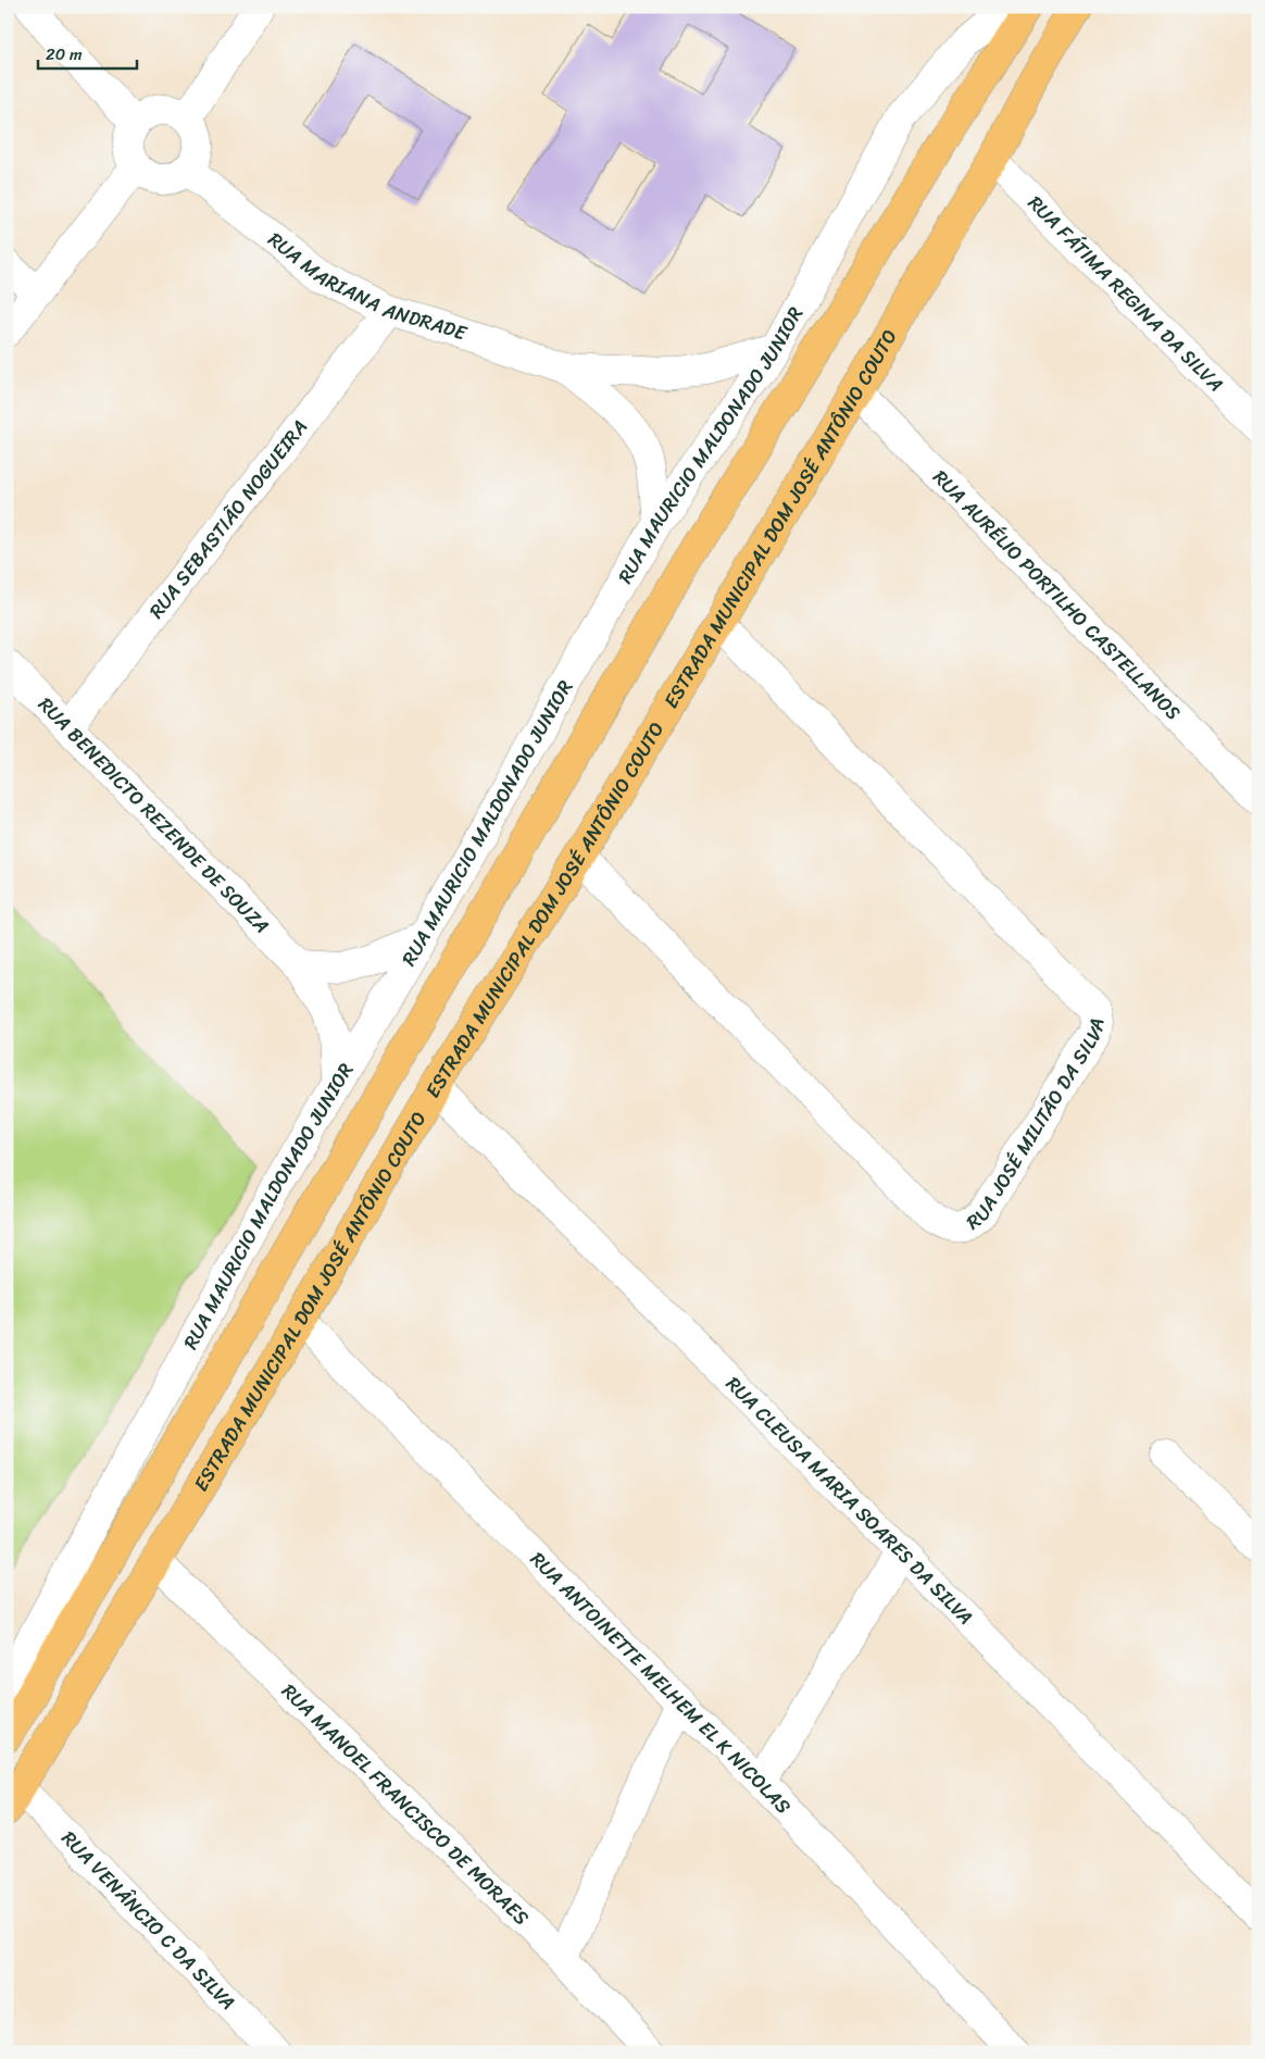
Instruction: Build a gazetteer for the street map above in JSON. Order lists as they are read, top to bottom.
{
  "streets": {
    "main road": ["ESTRADA MUNICIPAL DOM JOSÉ ANTÔNIO COUTO"],
    "street": [
      "RUA MARIANA ANDRADE",
      "RUA FÁTIMA REGINA DA SILVA",
      "RUA MAURICIO MALDONADO JUNIOR",
      "RUA SEBASTIÃO NOGUEIRA",
      "RUA AURÉLIO PORTILHO CASTELLANOS",
      "RUA BENEDICTO REZENDE DE SOUZA",
      "RUA JOSÉ MILITÃO DA SILVA",
      "RUA CLEUSA MARIA SOARES DA SILVA",
      "RUA ANTOINETTE MELHEM EL K NICOLAS",
      "RUA MANOEL FRANCISCO DE MORAES",
      "RUA VENÂNCIO C DA SILVA"
    ]
  },
  "crossings": [
    ["RUA MARIANA ANDRADE", "RUA SEBASTIÃO NOGUEIRA"],
    ["RUA FÁTIMA REGINA DA SILVA", "ESTRADA MUNICIPAL DOM JOSÉ ANTÔNIO COUTO"],
    ["RUA MAURICIO MALDONADO JUNIOR", "RUA BENEDICTO REZENDE DE SOUZA"],
    ["ESTRADA MUNICIPAL DOM JOSÉ ANTÔNIO COUTO", "RUA AURÉLIO PORTILHO CASTELLANOS"],
    ["ESTRADA MUNICIPAL DOM JOSÉ ANTÔNIO COUTO", "RUA JOSÉ MILITÃO DA SILVA"],
    ["ESTRADA MUNICIPAL DOM JOSÉ ANTÔNIO COUTO", "RUA CLEUSA MARIA SOARES DA SILVA"],
    ["ESTRADA MUNICIPAL DOM JOSÉ ANTÔNIO COUTO", "RUA ANTOINETTE MELHEM EL K NICOLAS"],
    ["ESTRADA MUNICIPAL DOM JOSÉ ANTÔNIO COUTO", "RUA MANOEL FRANCISCO DE MORAES"],
    ["ESTRADA MUNICIPAL DOM JOSÉ ANTÔNIO COUTO", "RUA VENÂNCIO C DA SILVA"],
    ["RUA SEBASTIÃO NOGUEIRA", "RUA BENEDICTO REZENDE DE SOUZA"]
  ],
  "scale_bar": "20 m"
}
